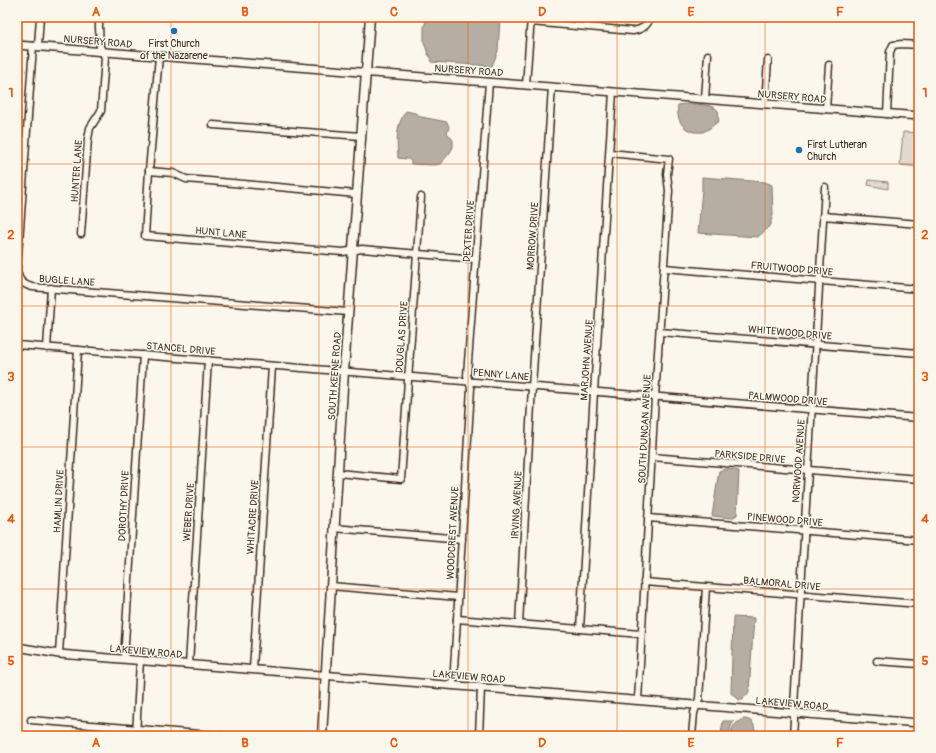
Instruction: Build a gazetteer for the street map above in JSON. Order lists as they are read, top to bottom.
{
  "streets": {
    "main road": ["SOUTH KEENE ROAD"],
    "street": [
      "NURSERY ROAD",
      "HUNTER LANE",
      "DEXTER DRIVE",
      "HUNT LANE",
      "MORROW DRIVE",
      "FRUITWOOD DRIVE",
      "BUGLE LANE",
      "WHITEWOOD DRIVE",
      "DOUGLAS DRIVE",
      "STANCEL DRIVE",
      "MARJOHN AVENUE",
      "PENNY LANE",
      "PALMWOOD DRIVE",
      "SOUTH DUNCAN AVENUE",
      "PARKSIDE DRIVE",
      "NORWOOD AVENUE",
      "HAMLIN DRIVE",
      "IRVING AVENUE",
      "DOROTHY DRIVE",
      "WEBER DRIVE",
      "WHITACRE DRIVE",
      "PINEWOOD DRIVE",
      "WOODCREST AVENUE",
      "BALMORAL DRIVE",
      "LAKEVIEW ROAD"
    ]
  },
  "crossings": [
    ["NURSERY ROAD", "HUNTER LANE"],
    ["NURSERY ROAD", "DEXTER DRIVE"],
    ["NURSERY ROAD", "HUNT LANE"],
    ["NURSERY ROAD", "MORROW DRIVE"],
    ["NURSERY ROAD", "BUGLE LANE"],
    ["NURSERY ROAD", "MARJOHN AVENUE"],
    ["NURSERY ROAD", "SOUTH KEENE ROAD"],
    ["DEXTER DRIVE", "HUNT LANE"],
    ["DEXTER DRIVE", "PENNY LANE"],
    ["DEXTER DRIVE", "WOODCREST AVENUE"],
    ["HUNT LANE", "DOUGLAS DRIVE"],
    ["HUNT LANE", "SOUTH KEENE ROAD"],
    ["MORROW DRIVE", "PENNY LANE"],
    ["MORROW DRIVE", "IRVING AVENUE"],
    ["FRUITWOOD DRIVE", "SOUTH DUNCAN AVENUE"],
    ["FRUITWOOD DRIVE", "NORWOOD AVENUE"],
    ["BUGLE LANE", "SOUTH KEENE ROAD"],
    ["WHITEWOOD DRIVE", "SOUTH DUNCAN AVENUE"],
    ["WHITEWOOD DRIVE", "NORWOOD AVENUE"],
    ["DOUGLAS DRIVE", "PENNY LANE"],
    ["DOUGLAS DRIVE", "SOUTH KEENE ROAD"],
    ["STANCEL DRIVE", "PENNY LANE"],
    ["STANCEL DRIVE", "SOUTH KEENE ROAD"],
    ["STANCEL DRIVE", "HAMLIN DRIVE"],
    ["STANCEL DRIVE", "DOROTHY DRIVE"],
    ["STANCEL DRIVE", "WEBER DRIVE"],
    ["STANCEL DRIVE", "WHITACRE DRIVE"],
    ["MARJOHN AVENUE", "PENNY LANE"],
    ["MARJOHN AVENUE", "SOUTH DUNCAN AVENUE"],
    ["PENNY LANE", "SOUTH KEENE ROAD"],
    ["PENNY LANE", "PALMWOOD DRIVE"],
    ["PENNY LANE", "SOUTH DUNCAN AVENUE"],
    ["PENNY LANE", "IRVING AVENUE"],
    ["PENNY LANE", "WOODCREST AVENUE"],
    ["SOUTH KEENE ROAD", "LAKEVIEW ROAD"],
    ["PALMWOOD DRIVE", "SOUTH DUNCAN AVENUE"],
    ["PALMWOOD DRIVE", "NORWOOD AVENUE"],
    ["SOUTH DUNCAN AVENUE", "PARKSIDE DRIVE"],
    ["SOUTH DUNCAN AVENUE", "PINEWOOD DRIVE"],
    ["SOUTH DUNCAN AVENUE", "BALMORAL DRIVE"],
    ["SOUTH DUNCAN AVENUE", "LAKEVIEW ROAD"],
    ["PARKSIDE DRIVE", "NORWOOD AVENUE"],
    ["NORWOOD AVENUE", "PINEWOOD DRIVE"],
    ["NORWOOD AVENUE", "BALMORAL DRIVE"],
    ["NORWOOD AVENUE", "LAKEVIEW ROAD"],
    ["HAMLIN DRIVE", "LAKEVIEW ROAD"],
    ["DOROTHY DRIVE", "LAKEVIEW ROAD"],
    ["WEBER DRIVE", "LAKEVIEW ROAD"],
    ["WHITACRE DRIVE", "LAKEVIEW ROAD"],
    ["WOODCREST AVENUE", "LAKEVIEW ROAD"]
  ],
  "places": ["First Church of the Nazarene", "First Lutheran Church"],
  "grid": {
    "columns": [
      "A",
      "B",
      "C",
      "D",
      "E",
      "F"
    ],
    "rows": [
      "1",
      "2",
      "3",
      "4",
      "5"
    ]
  }
}
